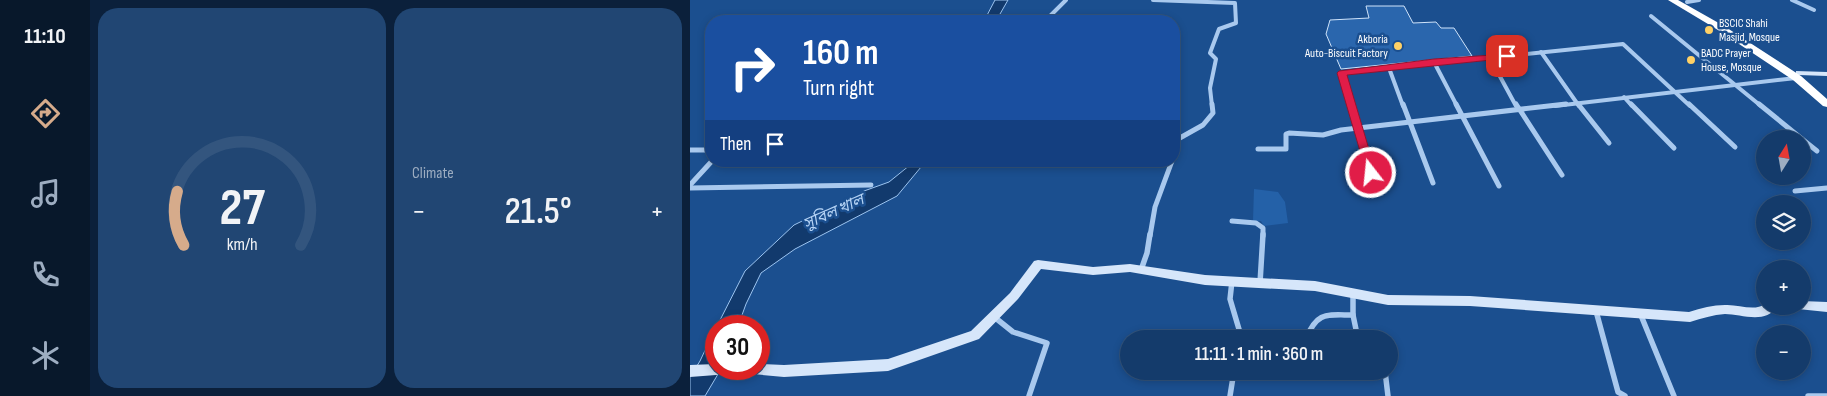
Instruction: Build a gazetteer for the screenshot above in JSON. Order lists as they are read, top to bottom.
{
  "water": ["সুবিল খাল"],
  "places": ["BSCIC Shahi Masjid, Mosque", "Akboria Auto-Biscuit Factory", "BADC Prayer House, Mosque"],
  "north": "top",
  "page": {
    "tabs": "11:10",
    "tile": "Climate",
    "turn": ["160 m", "Turn right"],
    "then": "Then",
    "map_buttons": ["+", "−"],
    "heat": ["−", "21.5°", "+"],
    "limit": "30",
    "trip": "11:11 · 1 min · 360 m",
    "gauge": ["27", "km/h"]
  }
}
